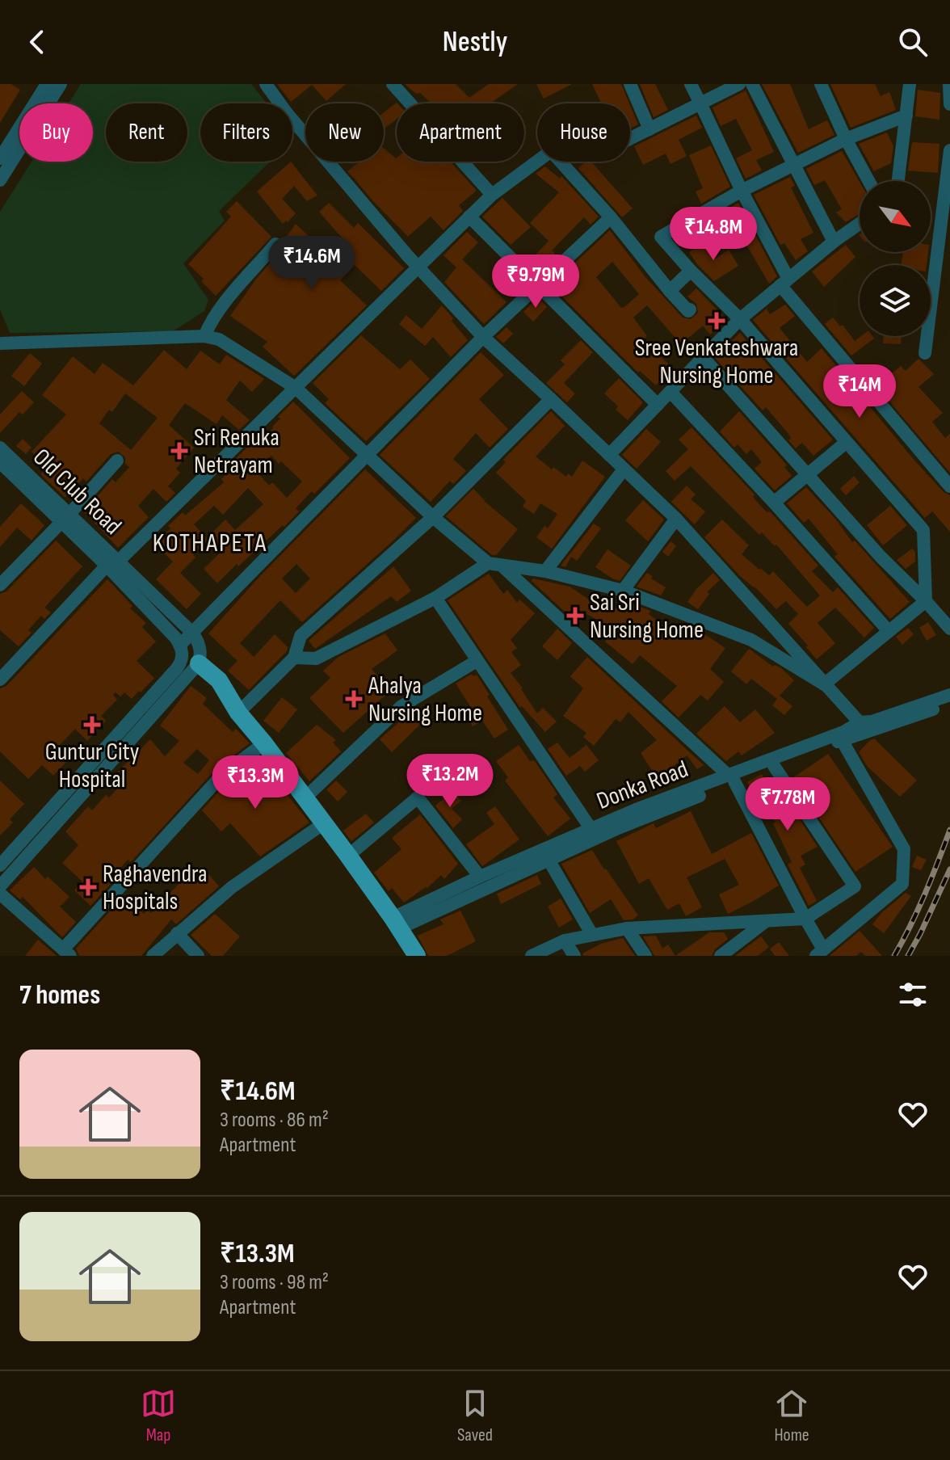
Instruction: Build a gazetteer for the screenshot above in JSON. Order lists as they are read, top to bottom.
{
  "streets": {
    "street": ["Old Club Road", "Donka Road"]
  },
  "districts": ["KOTHAPETA"],
  "places": {
    "health": [
      "Sree Venkateshwara Nursing Home",
      "Sri Renuka Netrayam",
      "Sai Sri Nursing Home",
      "Ahalya Nursing Home",
      "Guntur City Hospital",
      "Raghavendra Hospitals"
    ]
  },
  "north": "bottom right",
  "page": {
    "header": "Nestly",
    "chip": [
      "Buy",
      "Rent",
      "Filters",
      "New",
      "Apartment",
      "House"
    ],
    "price": [
      "₹14.8M",
      "₹14.6M",
      "₹9.79M",
      "₹14M",
      "₹13.2M",
      "₹13.3M",
      "₹7.78M"
    ],
    "heading": "7 homes",
    "list": [
      {
        "name": "₹14.6M",
        "note": "3 rooms · 86 m² · Apartment"
      },
      {
        "name": "₹13.3M",
        "note": "3 rooms · 98 m² · Apartment"
      }
    ],
    "tabs": ["Map", "Saved", "Home"]
  }
}
